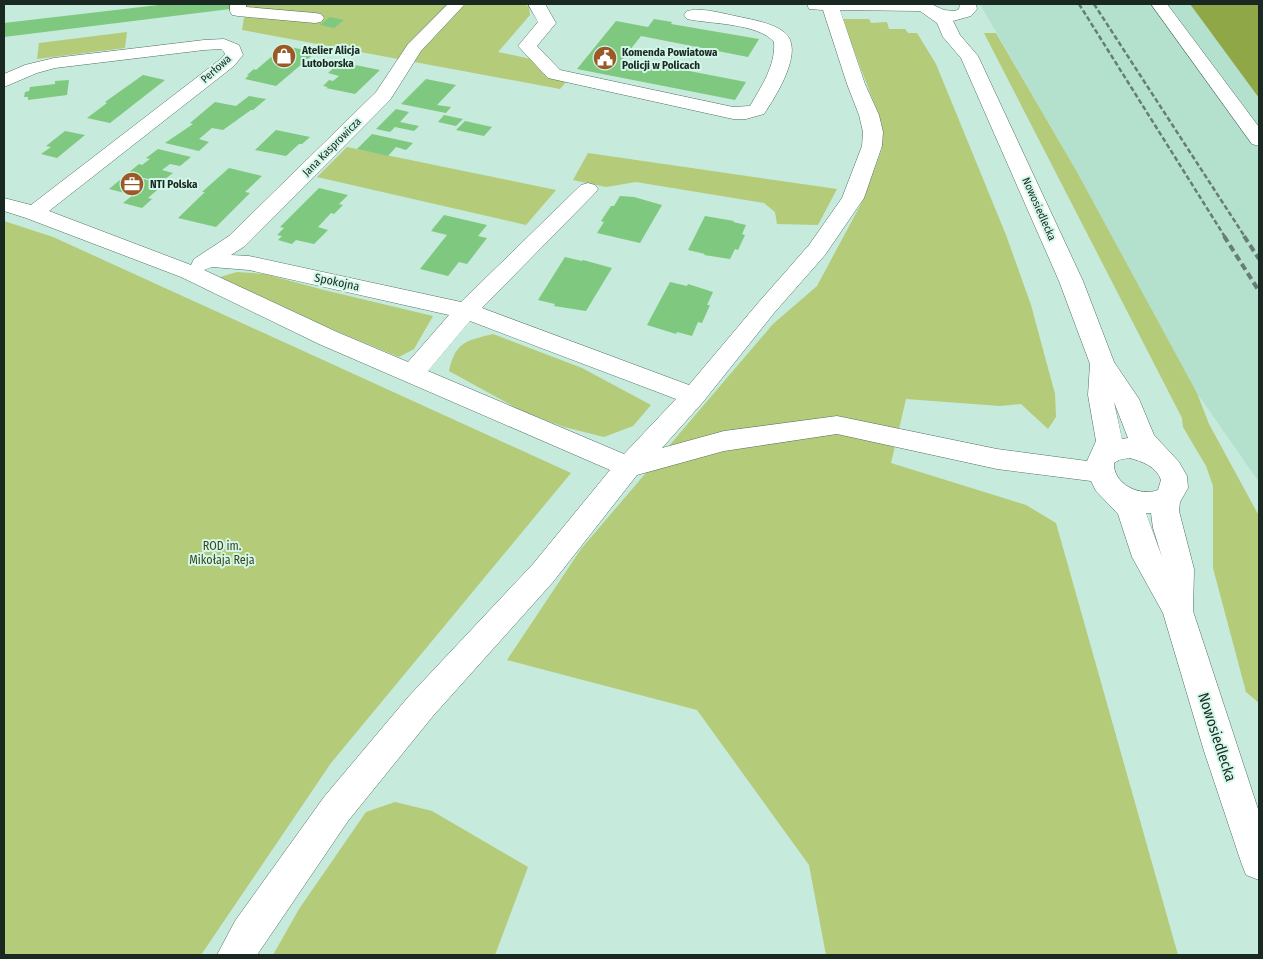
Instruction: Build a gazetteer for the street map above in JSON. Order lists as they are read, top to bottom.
{
  "streets": {
    "street": [
      "Perłowa",
      "Jana Kasprowicza",
      "Nowosiedlecka",
      "Spokojna"
    ]
  },
  "crossings": [
    ["Jana Kasprowicza", "Spokojna"]
  ],
  "parks": ["ROD im. Mikołaja Reja"],
  "places": {
    "shop": ["Atelier Alicja Lutoborska"],
    "public building": ["Komenda Powiatowa Policji w Policach"],
    "office": ["NTI Polska"]
  }
}
